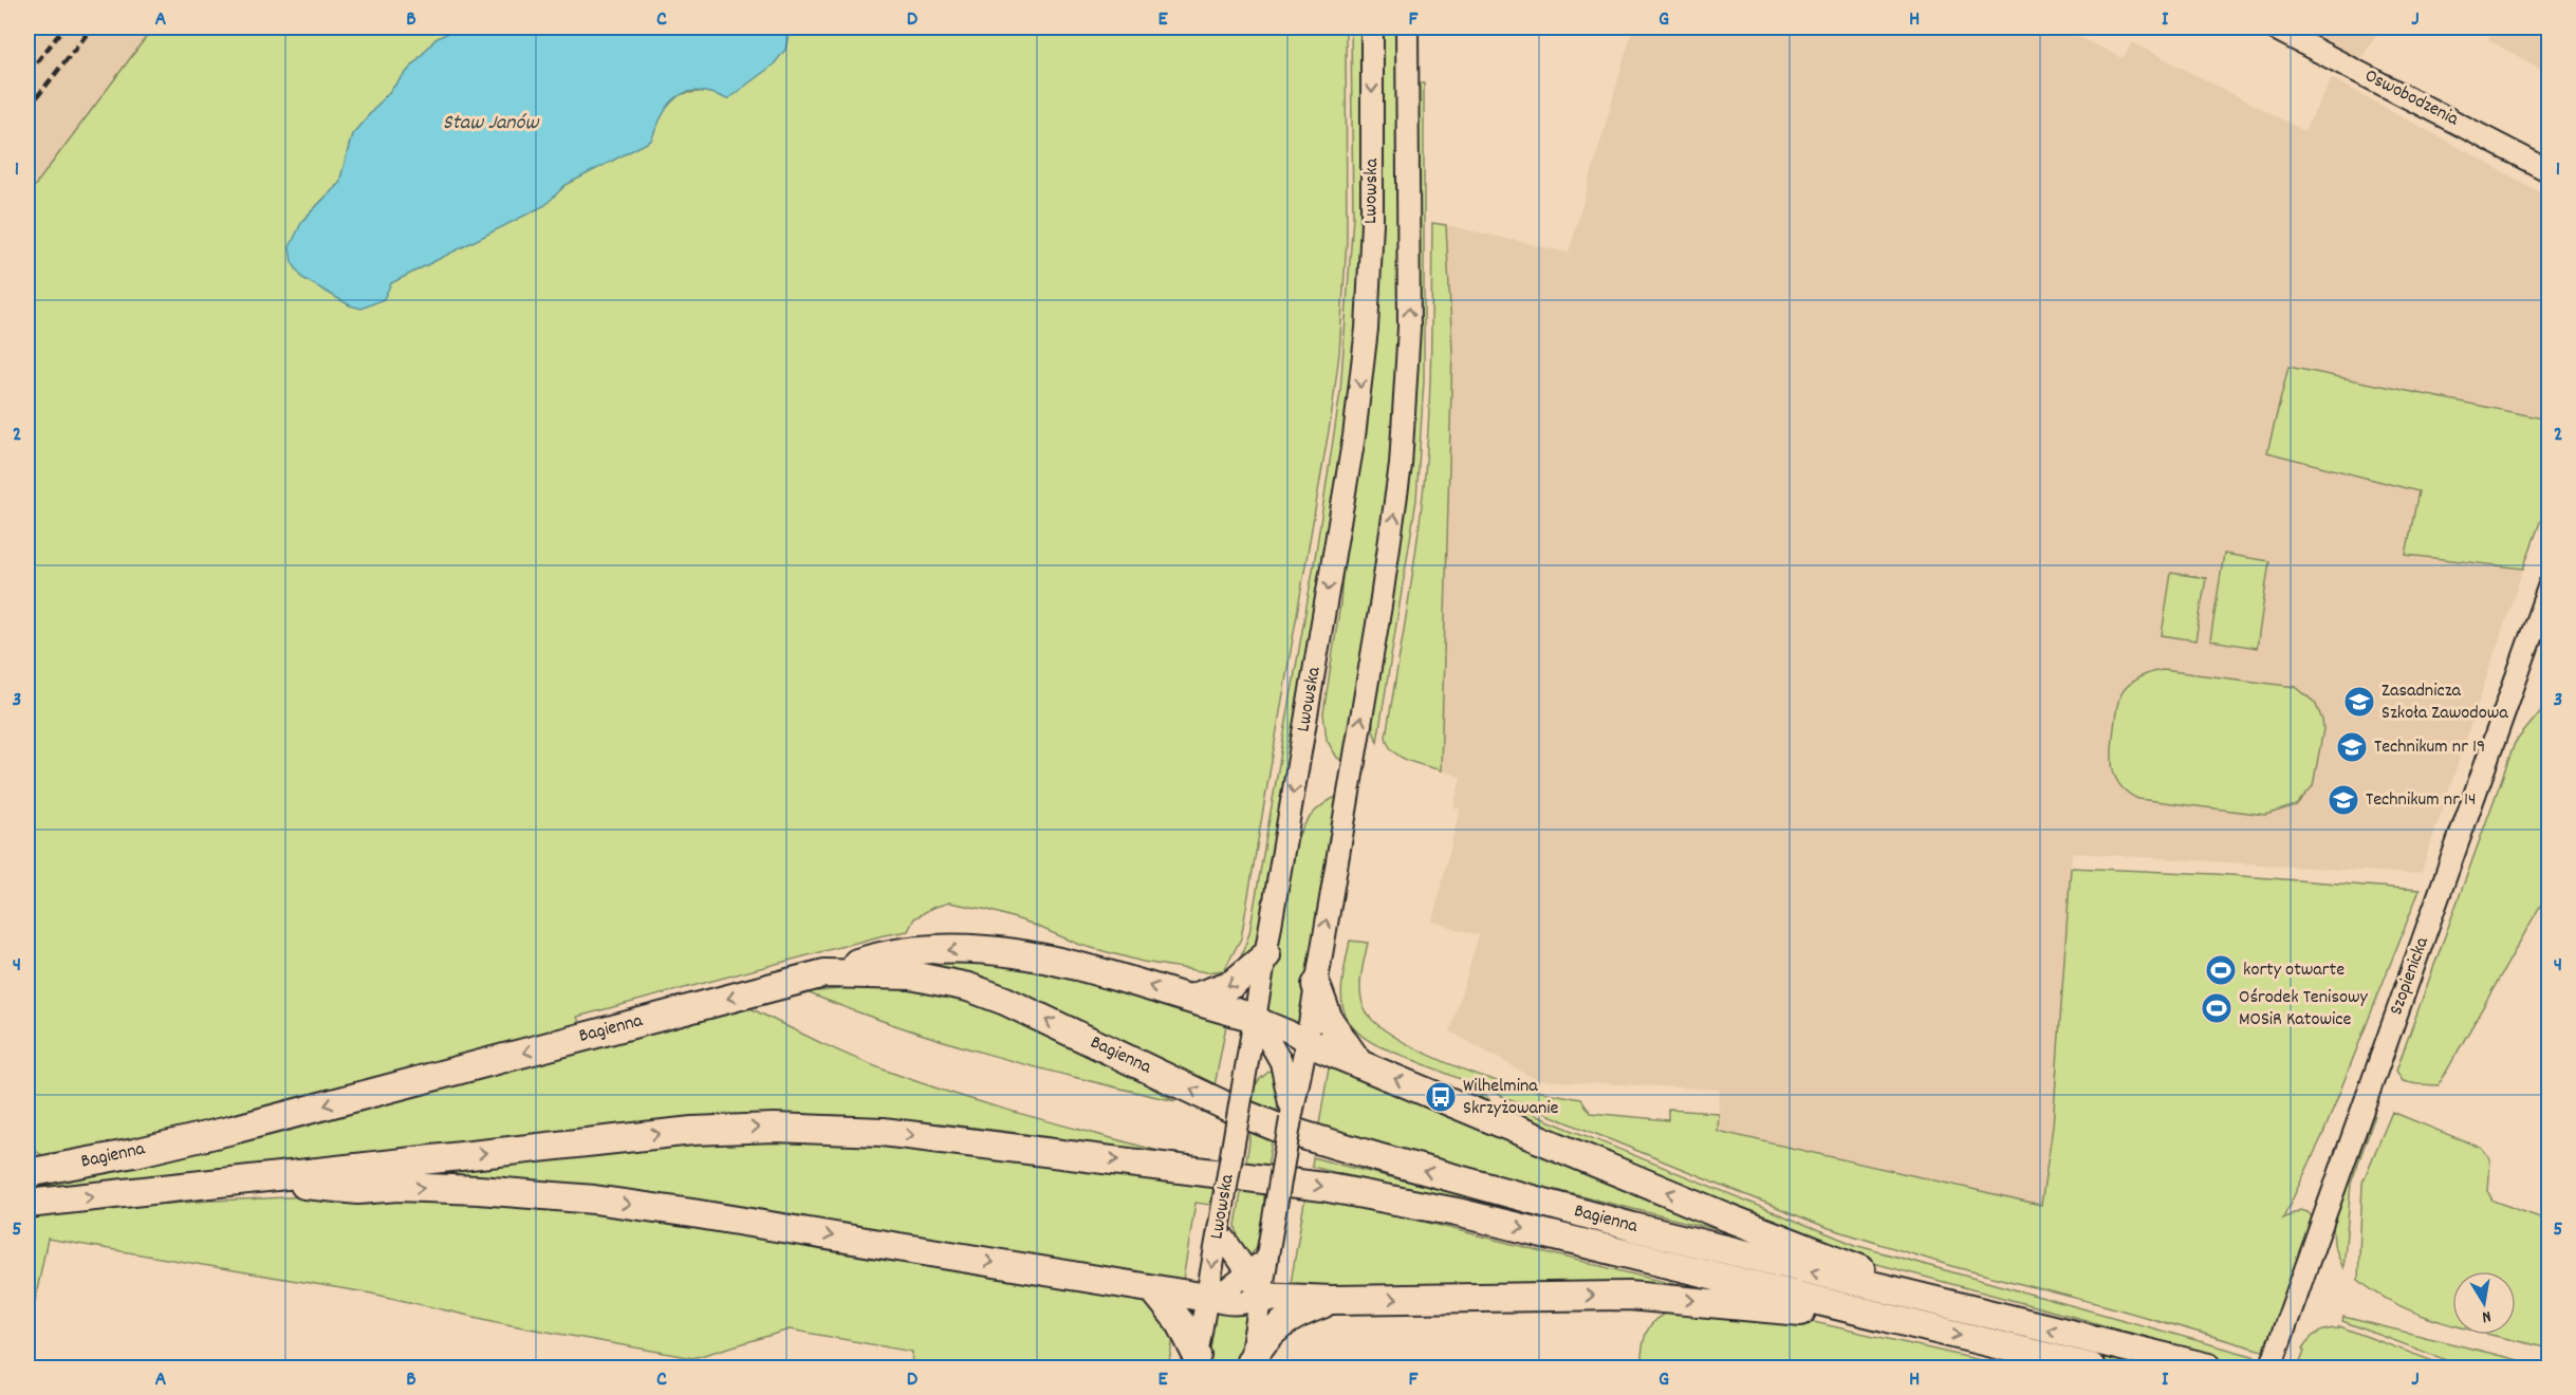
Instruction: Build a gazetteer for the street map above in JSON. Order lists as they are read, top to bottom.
{
  "streets": {
    "main road": ["Bagienna"],
    "street": ["Oswobodzenia", "Lwowska", "Szopienicka"]
  },
  "water": ["Staw Janów"],
  "places": {
    "school or university": ["Zasadnicza Szkoła Zawodowa", "Technikum nr 19", "Technikum nr 14"],
    "sports": ["korty otwarte", "Ośrodek Tenisowy MOSiR Katowice"],
    "bus stop": ["Wilhelmina Skrzyżowanie"]
  },
  "north": "bottom",
  "grid": {
    "columns": [
      "A",
      "B",
      "C",
      "D",
      "E",
      "F",
      "G",
      "H",
      "I",
      "J"
    ],
    "rows": [
      "1",
      "2",
      "3",
      "4",
      "5"
    ]
  }
}
